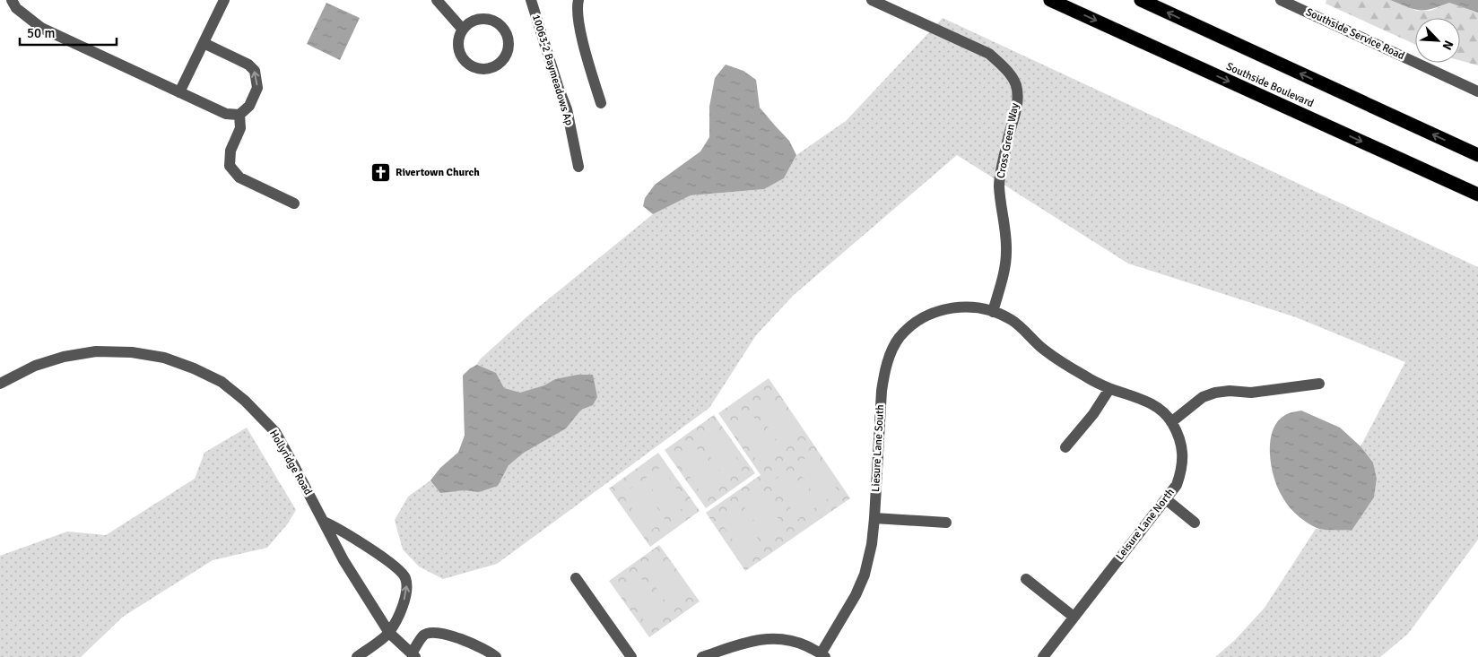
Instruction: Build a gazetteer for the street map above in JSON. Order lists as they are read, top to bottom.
{
  "streets": {
    "highway": ["Southside Boulevard"],
    "street": [
      "Southside Service Road",
      "10063-2 Baymeadows Ap",
      "Cross Green Way",
      "Liesure Lane South",
      "Hollyridge Road",
      "Leisure Lane North"
    ]
  },
  "crossings": [
    ["Cross Green Way", "Liesure Lane South"],
    ["Cross Green Way", "Leisure Lane North"],
    ["Liesure Lane South", "Leisure Lane North"]
  ],
  "places": {
    "church": ["Rivertown Church"]
  },
  "scale_bar": "50 m",
  "north": "bottom right"
}
